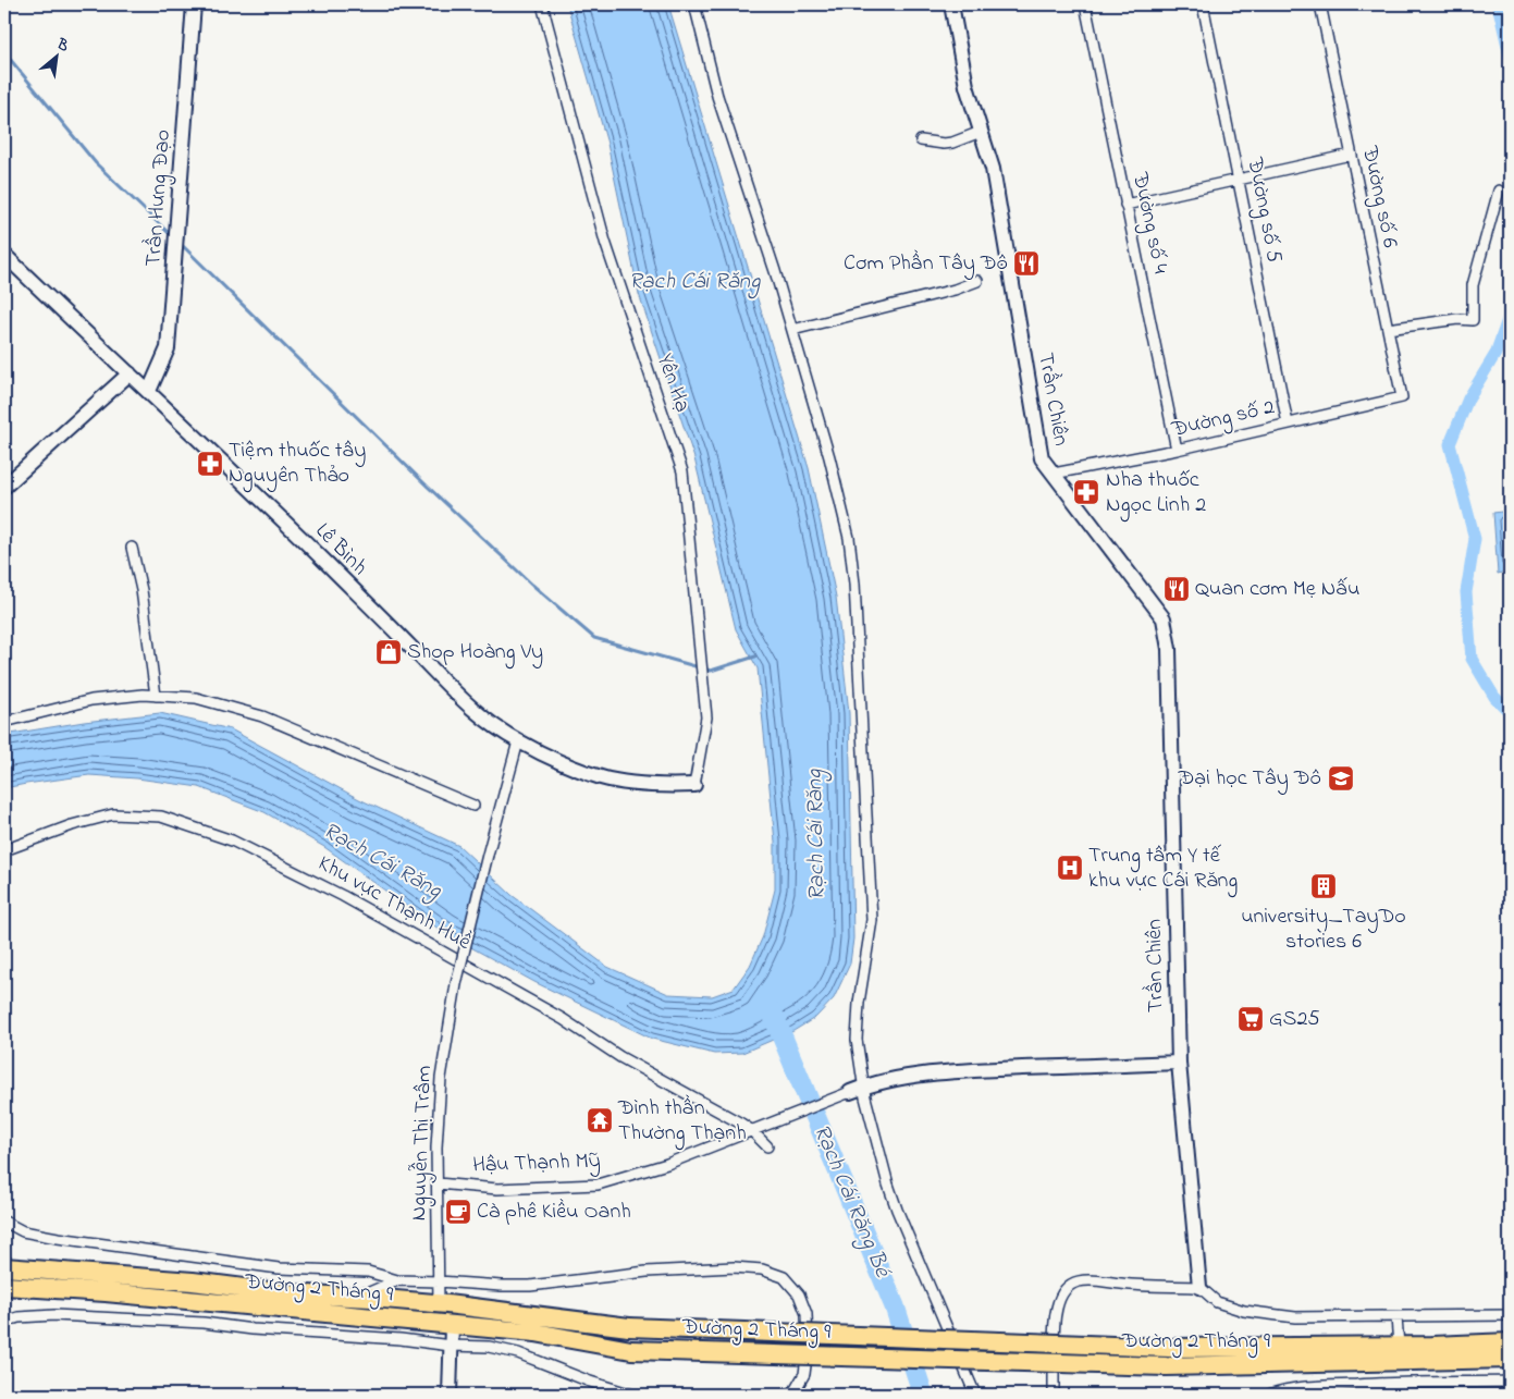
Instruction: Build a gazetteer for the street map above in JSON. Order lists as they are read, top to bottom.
{
  "streets": {
    "highway": ["Đường 2 Tháng 9"],
    "street": [
      "Đường số 6",
      "Trần Hưng Đạo",
      "Đường số 5",
      "Đường số 4",
      "Yên Hạ",
      "Trần Chiên",
      "Đường số 2",
      "Lê Bình",
      "Khu vực Thạnh Huề",
      "Nguyễn Thị Trâm",
      "Hậu Thạnh Mỹ"
    ]
  },
  "crossings": [
    ["Đường số 6", "Đường số 2"],
    ["Trần Hưng Đạo", "Lê Bình"],
    ["Đường số 5", "Đường số 2"],
    ["Đường số 4", "Đường số 2"],
    ["Yên Hạ", "Lê Bình"],
    ["Trần Chiên", "Đường số 2"],
    ["Lê Bình", "Nguyễn Thị Trâm"],
    ["Khu vực Thạnh Huề", "Hậu Thạnh Mỹ"],
    ["Nguyễn Thị Trâm", "Hậu Thạnh Mỹ"],
    ["Nguyễn Thị Trâm", "Đường 2 Tháng 9"]
  ],
  "water": ["Rạch Cái Răng", "Rạch Cái Răng Bé"],
  "places": {
    "restaurant": ["Cơm Phần Tây Đô", "Quan cơm Mẹ Nấu"],
    "pharmacy": ["Tiệm thuốc tây Nguyên Thảo", "Nha thuốc Ngọc Linh 2"],
    "shop": ["Shop Hoàng Vy"],
    "school or university": ["Đại học Tây Đô"],
    "hospital": ["Trung tâm Y tế khu vực Cái Răng"],
    "building": ["university_TayDo stories 6"],
    "supermarket": ["GS25"],
    "temple": ["Đình thần Thường Thạnh"],
    "cafe": ["Cà phê Kiều Oanh"]
  },
  "north": "top right"
}
